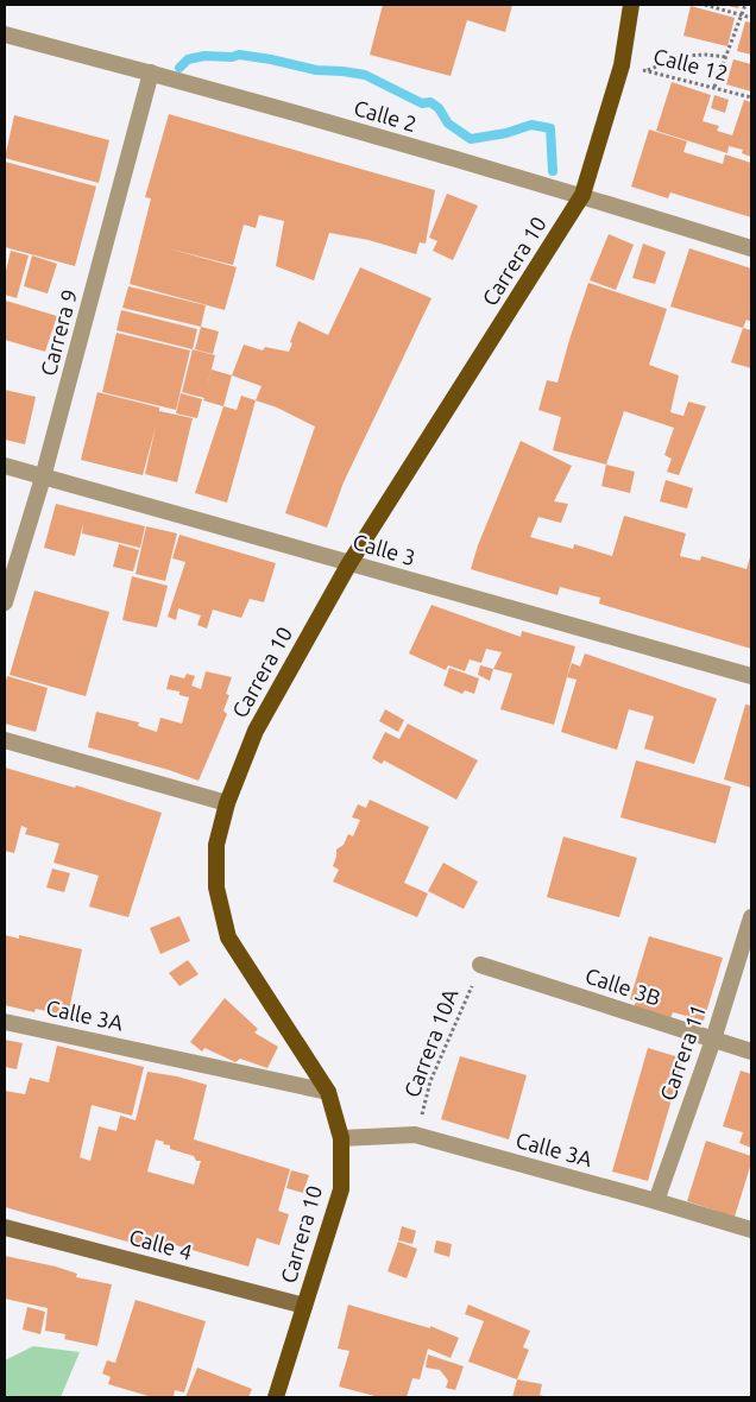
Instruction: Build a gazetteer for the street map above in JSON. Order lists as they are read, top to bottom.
{
  "streets": {
    "main road": ["Carrera 10", "Calle 4"],
    "street": [
      "Calle 2",
      "Carrera 9",
      "Calle 3",
      "Calle 3B",
      "Calle 3A",
      "Carrera 11"
    ],
    "path": ["Calle 12", "Carrera 10A"]
  },
  "crossings": [
    ["Calle 12", "Carrera 10"],
    ["Calle 2", "Carrera 10"],
    ["Calle 2", "Carrera 9"],
    ["Carrera 10", "Calle 3"],
    ["Carrera 10", "Calle 3A"],
    ["Carrera 10", "Calle 4"],
    ["Carrera 9", "Calle 3"],
    ["Calle 3B", "Carrera 10A"],
    ["Calle 3B", "Carrera 11"],
    ["Calle 3A", "Carrera 10A"],
    ["Calle 3A", "Carrera 11"]
  ]
}
